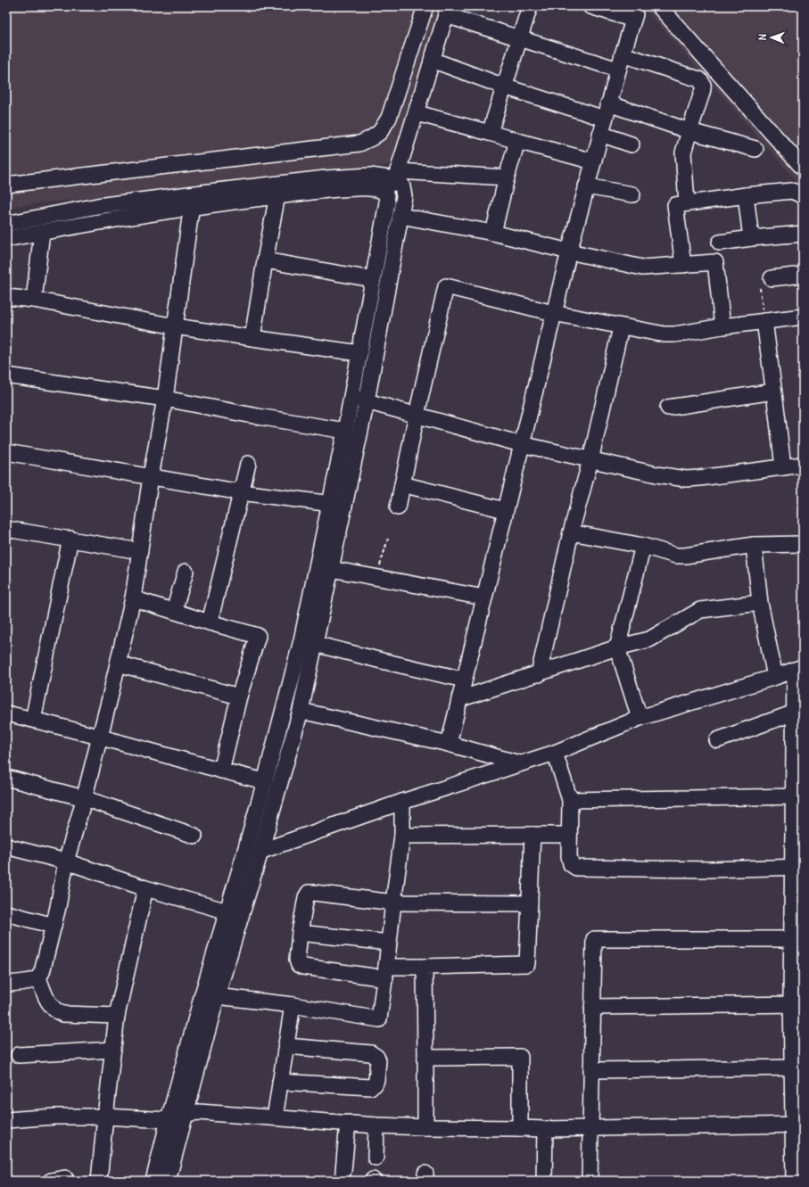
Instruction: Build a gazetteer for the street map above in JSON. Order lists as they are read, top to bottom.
{
  "north": "left"
}
